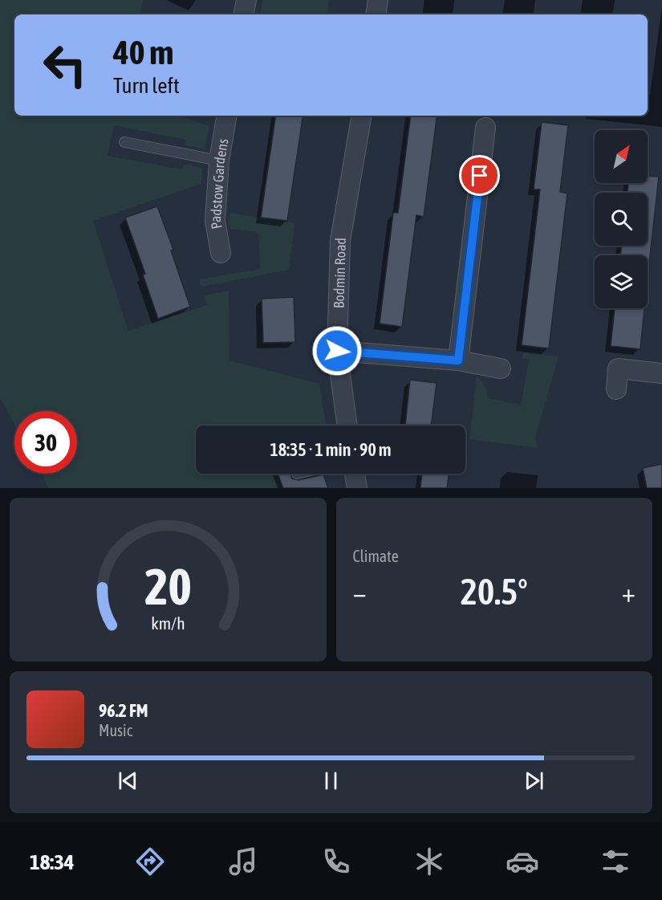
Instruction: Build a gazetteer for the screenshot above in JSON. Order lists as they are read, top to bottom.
{
  "streets": {
    "street": ["Padstow Gardens", "Bodmin Road"]
  },
  "north": "top right",
  "page": {
    "turn": ["40 m", "Turn left"],
    "limit": "30",
    "trip": "18:35 · 1 min · 90 m",
    "tile": "Climate",
    "heat": ["−", "20.5°", "+"],
    "song": ["96.2 FM", "Music"],
    "tabs": "18:34",
    "gauge": ["20", "km/h"]
  }
}
